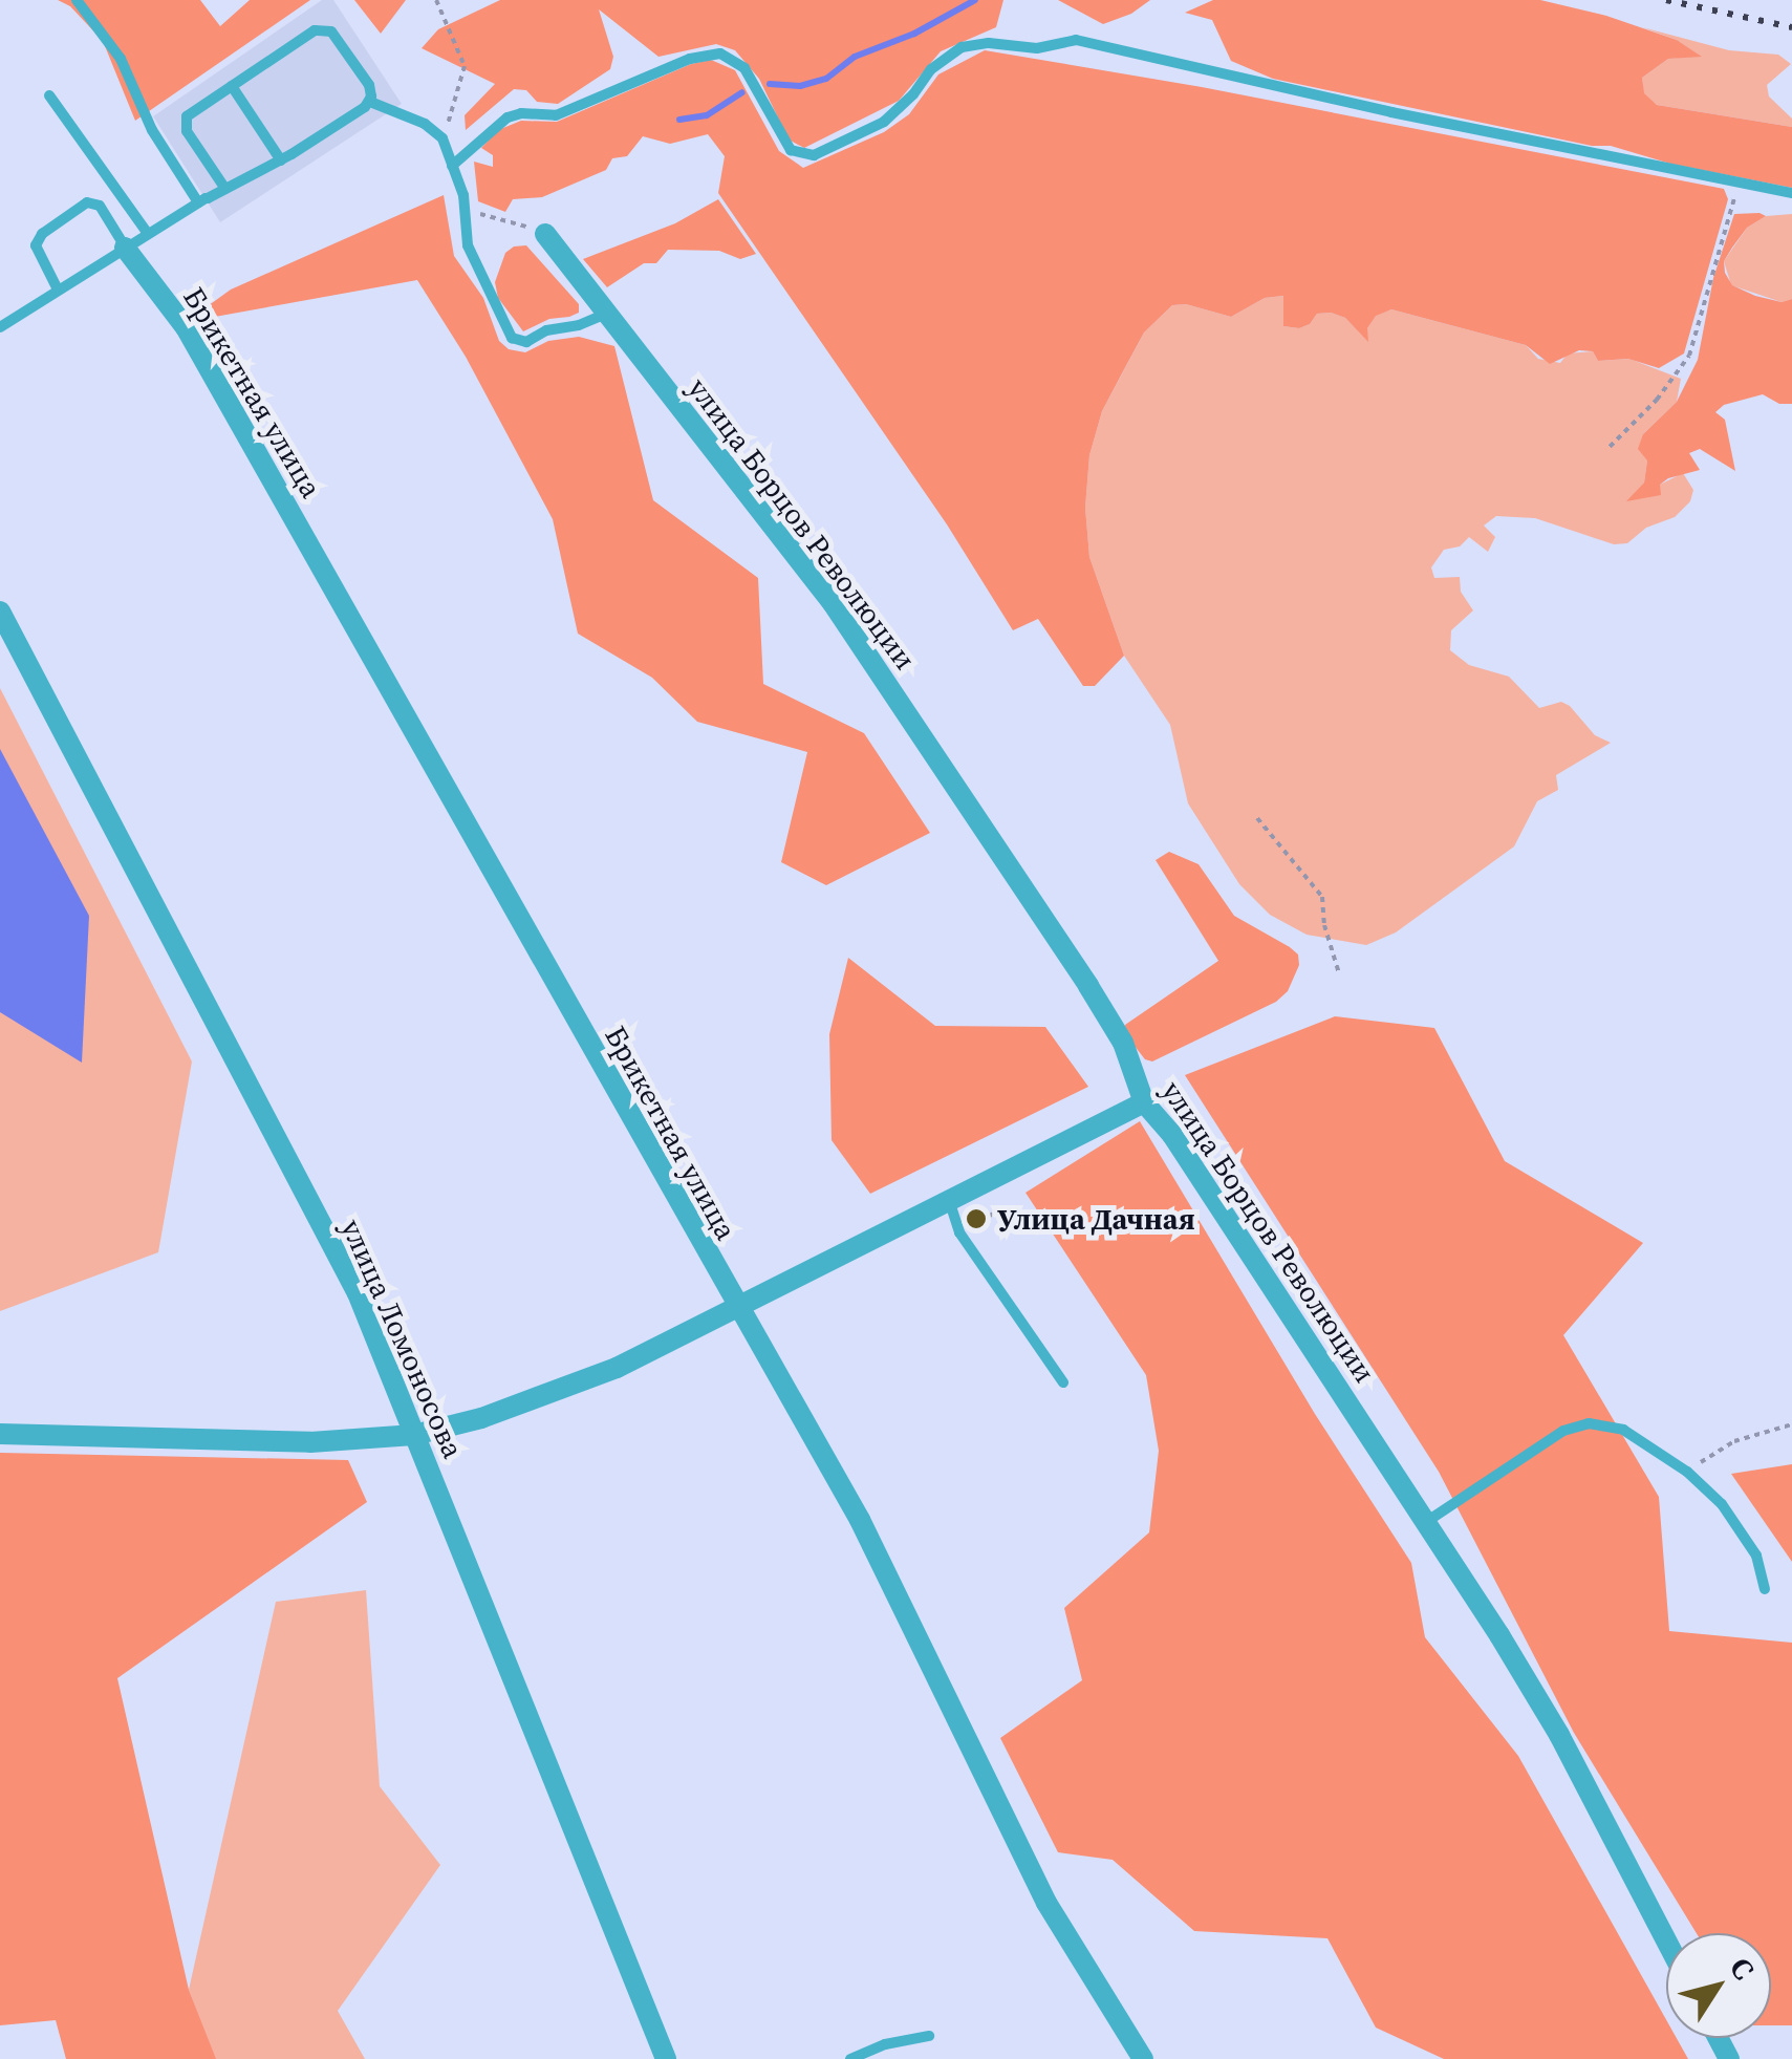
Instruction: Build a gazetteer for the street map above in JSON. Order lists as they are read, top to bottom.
{
  "streets": {
    "street": ["Брикетная улица", "улица Борцов Революции", "улица Ломоносова"]
  },
  "places": ["Улица Дачная"],
  "north": "top right"
}
